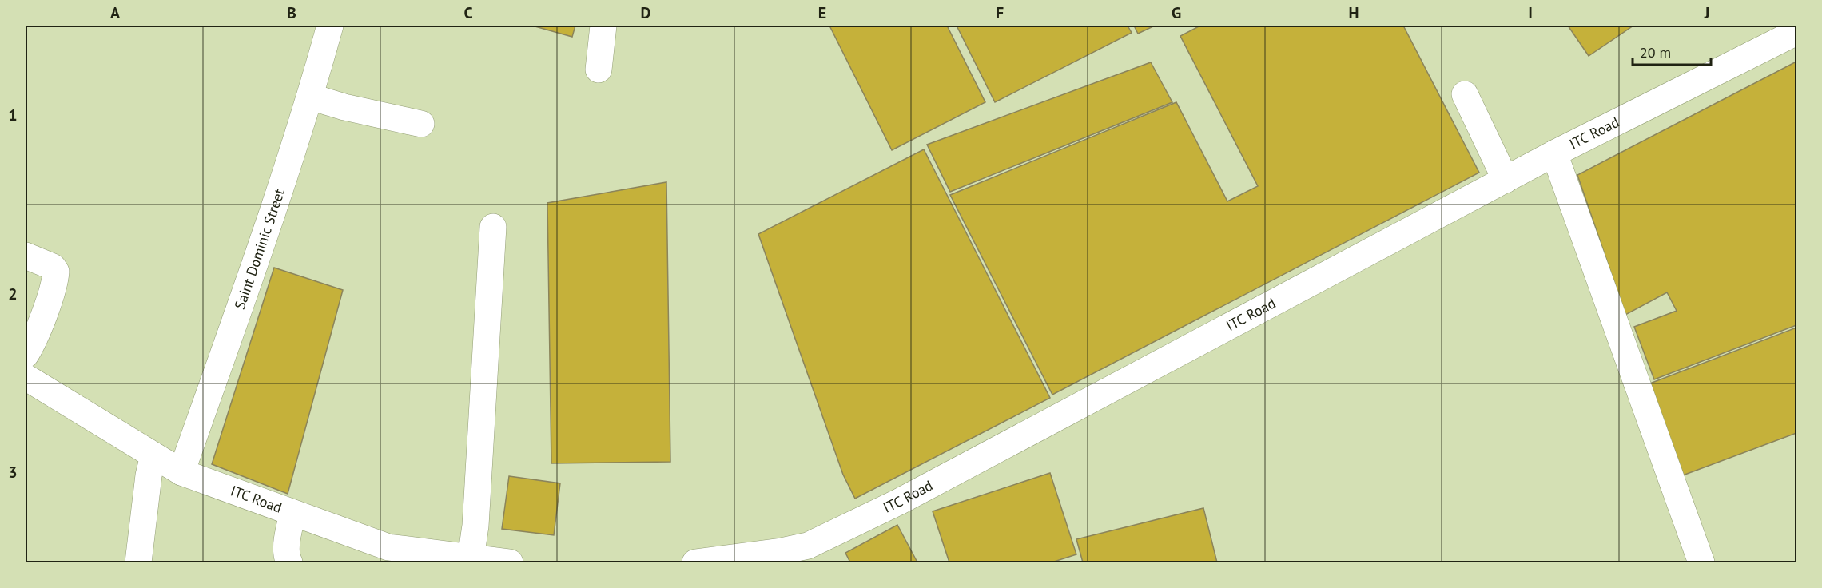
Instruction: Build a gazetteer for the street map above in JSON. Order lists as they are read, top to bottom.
{
  "streets": {
    "street": ["ITC Road", "Saint Dominic Street"]
  },
  "crossings": [
    ["ITC Road", "Saint Dominic Street"]
  ],
  "scale_bar": "20 m",
  "grid": {
    "columns": [
      "A",
      "B",
      "C",
      "D",
      "E",
      "F",
      "G",
      "H",
      "I",
      "J"
    ],
    "rows": ["1", "2", "3"]
  }
}
